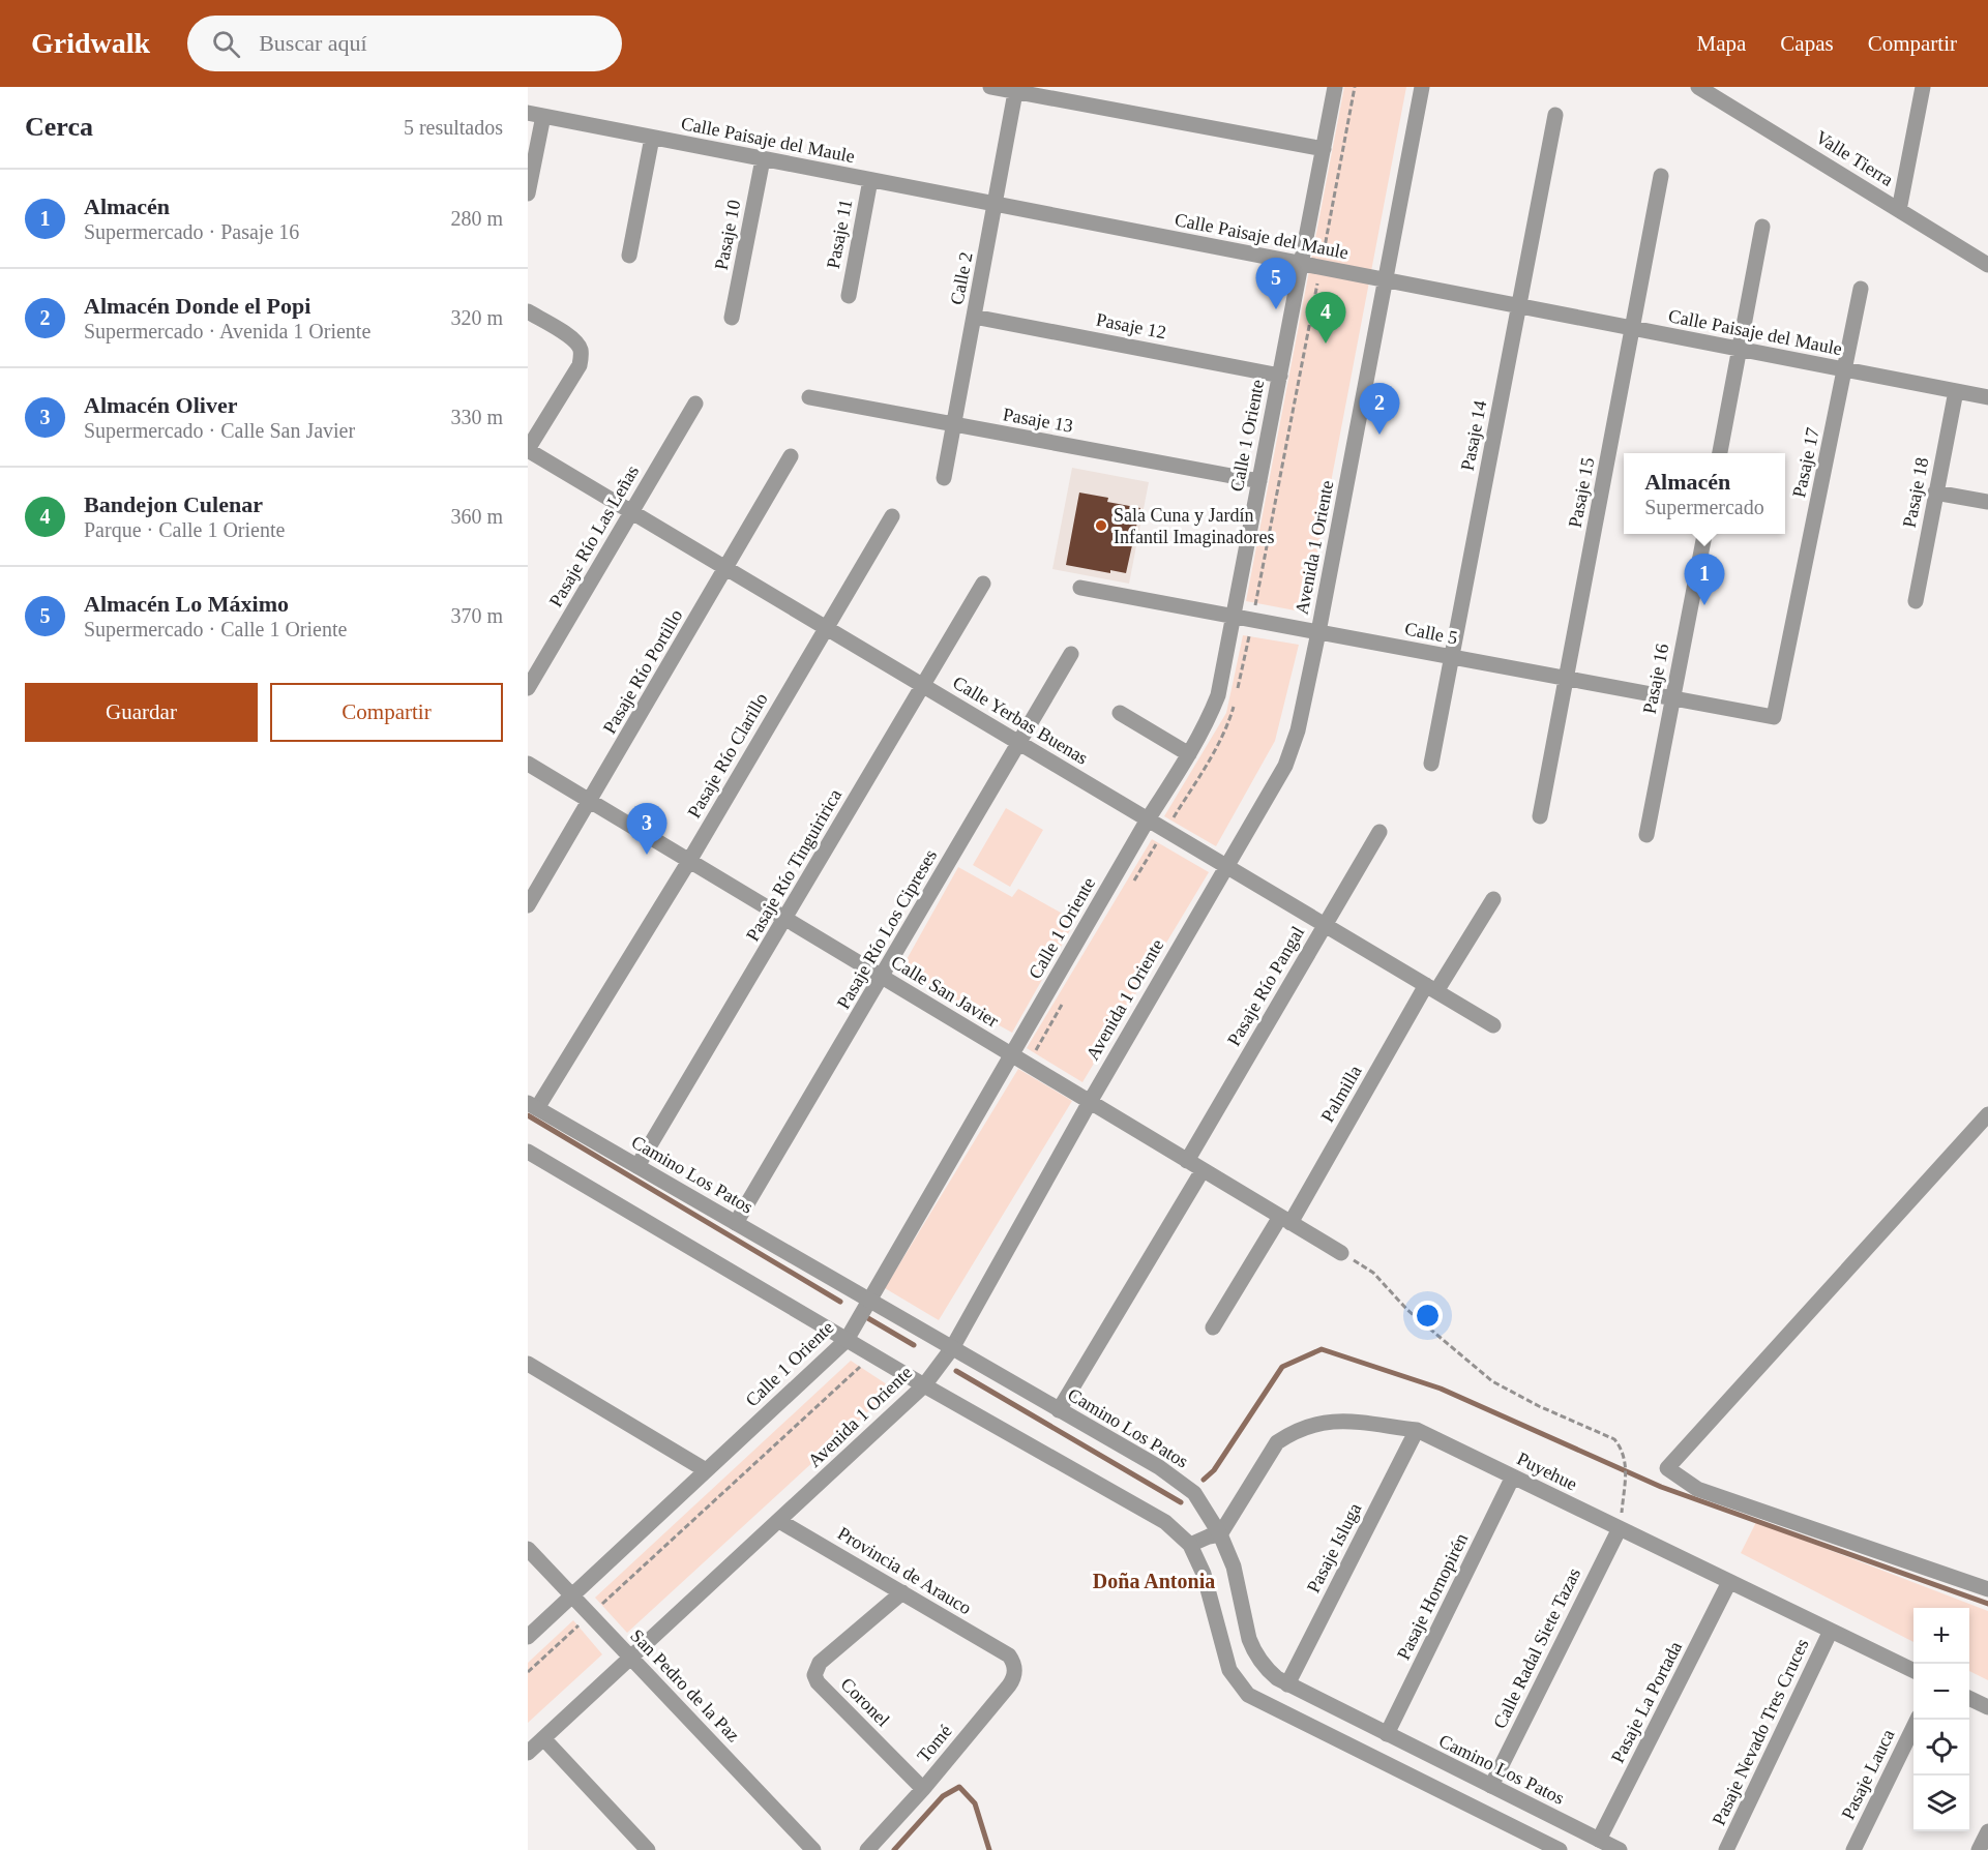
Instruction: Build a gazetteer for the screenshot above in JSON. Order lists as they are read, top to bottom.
{
  "streets": {
    "street": [
      "Calle Paisaje del Maule",
      "Valle Tierra",
      "Pasaje 11",
      "Pasaje 10",
      "Calle 2",
      "Pasaje 12",
      "Pasaje 13",
      "Calle 1 Oriente",
      "Pasaje 14",
      "Pasaje 17",
      "Pasaje 15",
      "Pasaje 18",
      "Pasaje Río Las Leñas",
      "Avenida 1 Oriente",
      "Calle 5",
      "Pasaje Río Portillo",
      "Pasaje 16",
      "Calle Yerbas Buenas",
      "Pasaje Río Clarillo",
      "Pasaje Río Tinguiririca",
      "Pasaje Río Los Cipreses",
      "Pasaje Río Pangal",
      "Calle San Javier",
      "Palmilla",
      "Camino Los Patos",
      "Puyehue",
      "Pasaje Isluga",
      "Provincia de Arauco",
      "Pasaje Hornopirén",
      "Calle Radal Siete Tazas",
      "San Pedro de la Paz",
      "Coronel",
      "Pasaje La Portada",
      "Pasaje Nevado Tres Cruces",
      "Tomé",
      "Pasaje Lauca"
    ]
  },
  "crossings": [
    ["Calle Paisaje del Maule", "Pasaje 11"],
    ["Calle Paisaje del Maule", "Pasaje 10"],
    ["Calle Paisaje del Maule", "Calle 2"],
    ["Calle Paisaje del Maule", "Calle 1 Oriente"],
    ["Calle Paisaje del Maule", "Pasaje 14"],
    ["Calle Paisaje del Maule", "Pasaje 17"],
    ["Calle Paisaje del Maule", "Pasaje 15"],
    ["Calle Paisaje del Maule", "Pasaje 18"],
    ["Calle Paisaje del Maule", "Avenida 1 Oriente"],
    ["Calle 2", "Pasaje 12"],
    ["Calle 2", "Pasaje 13"],
    ["Pasaje 12", "Calle 1 Oriente"],
    ["Pasaje 13", "Calle 1 Oriente"],
    ["Calle 1 Oriente", "Calle 5"],
    ["Calle 1 Oriente", "Calle Yerbas Buenas"],
    ["Calle 1 Oriente", "Calle San Javier"],
    ["Calle 1 Oriente", "Camino Los Patos"],
    ["Calle 1 Oriente", "San Pedro de la Paz"],
    ["Pasaje 14", "Calle 5"],
    ["Pasaje 17", "Calle 5"],
    ["Pasaje 15", "Calle 5"],
    ["Pasaje Río Las Leñas", "Calle Yerbas Buenas"],
    ["Avenida 1 Oriente", "Calle 5"],
    ["Avenida 1 Oriente", "Calle Yerbas Buenas"],
    ["Avenida 1 Oriente", "Calle San Javier"],
    ["Avenida 1 Oriente", "Camino Los Patos"],
    ["Avenida 1 Oriente", "Provincia de Arauco"],
    ["Avenida 1 Oriente", "San Pedro de la Paz"],
    ["Calle 5", "Pasaje 16"],
    ["Pasaje Río Portillo", "Calle Yerbas Buenas"],
    ["Pasaje Río Portillo", "Calle San Javier"],
    ["Calle Yerbas Buenas", "Pasaje Río Clarillo"],
    ["Calle Yerbas Buenas", "Pasaje Río Tinguiririca"],
    ["Calle Yerbas Buenas", "Pasaje Río Los Cipreses"],
    ["Calle Yerbas Buenas", "Pasaje Río Pangal"],
    ["Calle Yerbas Buenas", "Palmilla"],
    ["Pasaje Río Clarillo", "Calle San Javier"],
    ["Pasaje Río Clarillo", "Camino Los Patos"],
    ["Pasaje Río Tinguiririca", "Calle San Javier"],
    ["Pasaje Río Tinguiririca", "Camino Los Patos"],
    ["Pasaje Río Los Cipreses", "Calle San Javier"],
    ["Pasaje Río Los Cipreses", "Camino Los Patos"],
    ["Pasaje Río Pangal", "Calle San Javier"],
    ["Calle San Javier", "Palmilla"],
    ["Camino Los Patos", "Puyehue"],
    ["Camino Los Patos", "Pasaje Isluga"],
    ["Camino Los Patos", "Pasaje Hornopirén"],
    ["Camino Los Patos", "Calle Radal Siete Tazas"],
    ["Camino Los Patos", "Pasaje La Portada"],
    ["Puyehue", "Pasaje Isluga"],
    ["Puyehue", "Pasaje Hornopirén"],
    ["Puyehue", "Calle Radal Siete Tazas"],
    ["Puyehue", "Pasaje La Portada"],
    ["Puyehue", "Pasaje Nevado Tres Cruces"],
    ["Provincia de Arauco", "Coronel"],
    ["Provincia de Arauco", "Tomé"],
    ["Coronel", "Tomé"]
  ],
  "districts": ["Doña Antonia"],
  "places": ["Sala Cuna y Jardín Infantil Imaginadores"],
  "page": {
    "header": "Gridwalk",
    "search": "Buscar aquí",
    "nav": ["Mapa", "Capas", "Compartir"],
    "heading": ["Cerca", "5 resultados"],
    "list": [
      {
        "mark": "1",
        "name": "Almacén",
        "note": "Supermercado · Pasaje 16",
        "value": "280 m"
      },
      {
        "mark": "2",
        "name": "Almacén Donde el Popi",
        "note": "Supermercado · Avenida 1 Oriente",
        "value": "320 m"
      },
      {
        "mark": "3",
        "name": "Almacén Oliver",
        "note": "Supermercado · Calle San Javier",
        "value": "330 m"
      },
      {
        "mark": "4",
        "name": "Bandejon Culenar",
        "note": "Parque · Calle 1 Oriente",
        "value": "360 m"
      },
      {
        "mark": "5",
        "name": "Almacén Lo Máximo",
        "note": "Supermercado · Calle 1 Oriente",
        "value": "370 m"
      }
    ],
    "pins": [
      "5",
      "4",
      "2",
      "1",
      "3"
    ],
    "popup": ["Almacén", "Supermercado"],
    "buttons": ["Guardar", "Compartir"],
    "map_buttons": ["+", "−"]
  }
}
